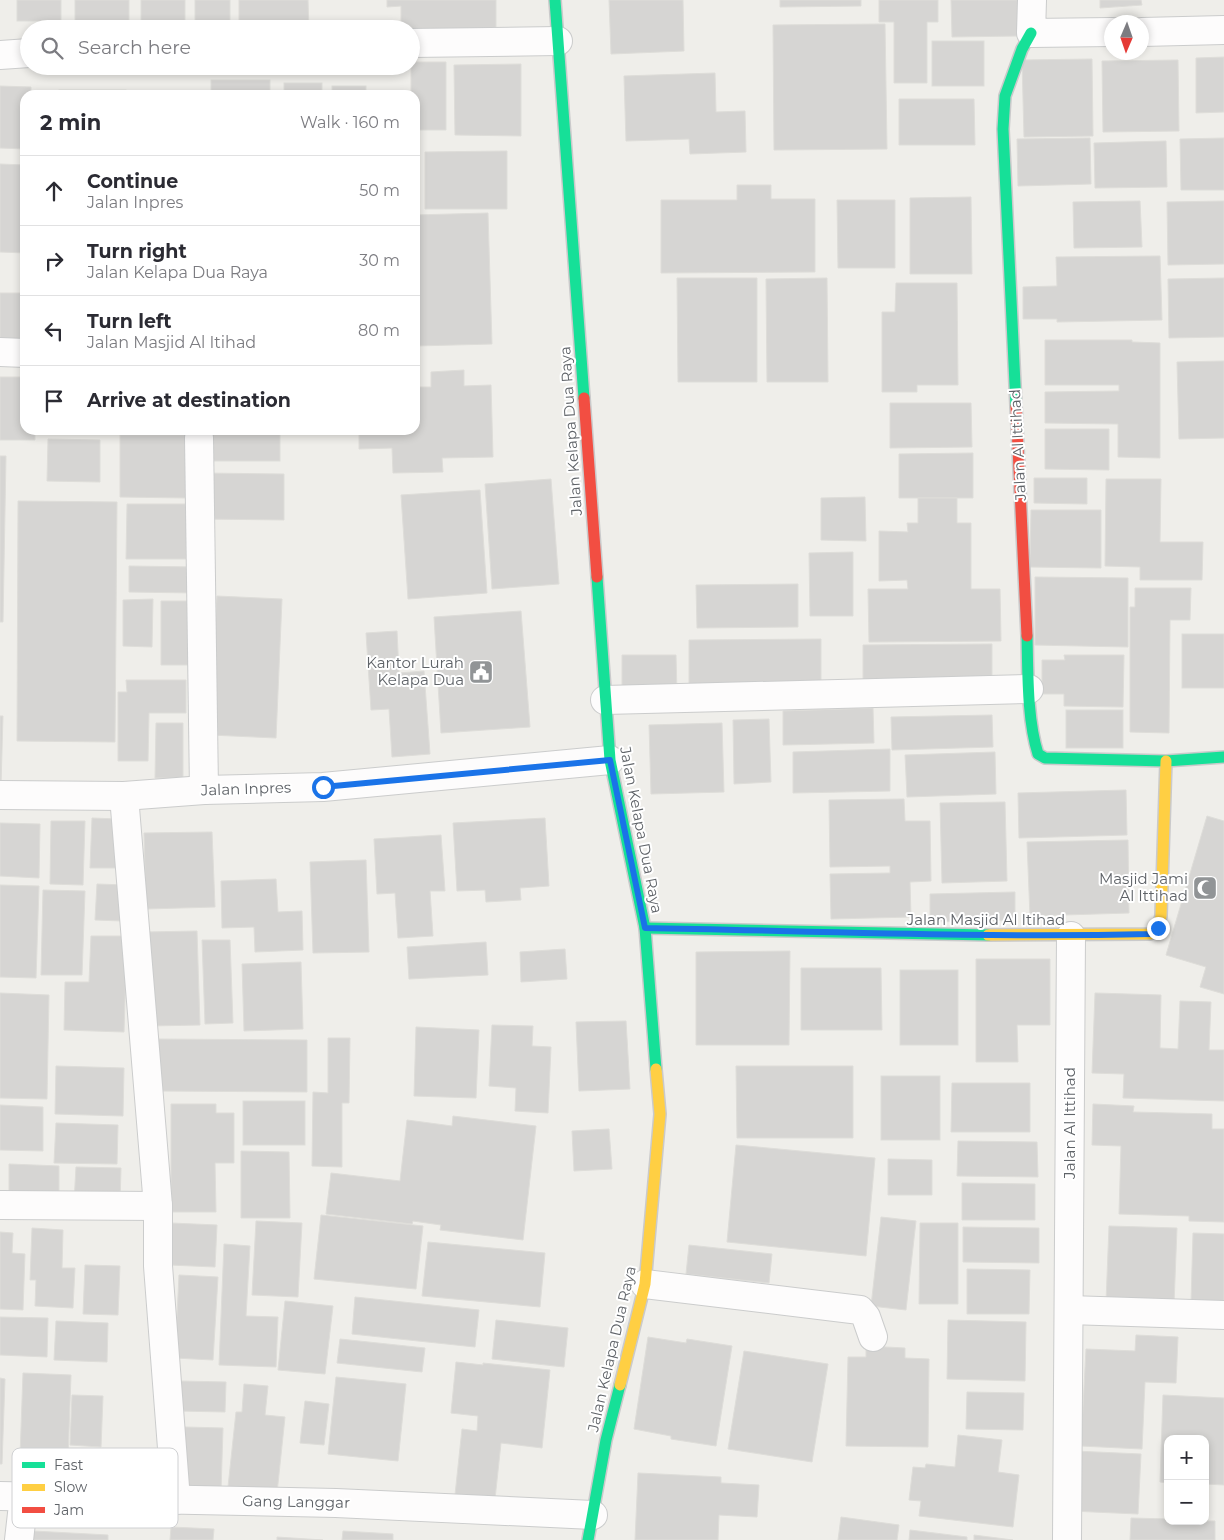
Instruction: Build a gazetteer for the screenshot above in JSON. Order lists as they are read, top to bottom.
{
  "streets": {
    "street": [
      "Jalan Kelapa Dua Raya",
      "Jalan Al Ittihad",
      "Jalan Inpres",
      "Jalan Masjid Al Itihad",
      "Gang Langgar"
    ]
  },
  "crossings": [
    ["Jalan Kelapa Dua Raya", "Jalan Inpres"],
    ["Jalan Kelapa Dua Raya", "Jalan Masjid Al Itihad"],
    ["Jalan Kelapa Dua Raya", "Gang Langgar"],
    ["Jalan Al Ittihad", "Jalan Masjid Al Itihad"]
  ],
  "places": {
    "public building": ["Kantor Lurah Kelapa Dua"],
    "mosque": ["Masjid Jami Al Ittihad"]
  },
  "legend": ["Fast", "Slow", "Jam"],
  "north": "bottom",
  "page": {
    "search": "Search here",
    "heading": ["2 min", "Walk · 160 m"],
    "list": [
      ["Continue", "Jalan Inpres", "50 m"],
      ["Turn right", "Jalan Kelapa Dua Raya", "30 m"],
      ["Turn left", "Jalan Masjid Al Itihad", "80 m"],
      "Arrive at destination"
    ],
    "map_buttons": ["+", "−"]
  }
}
